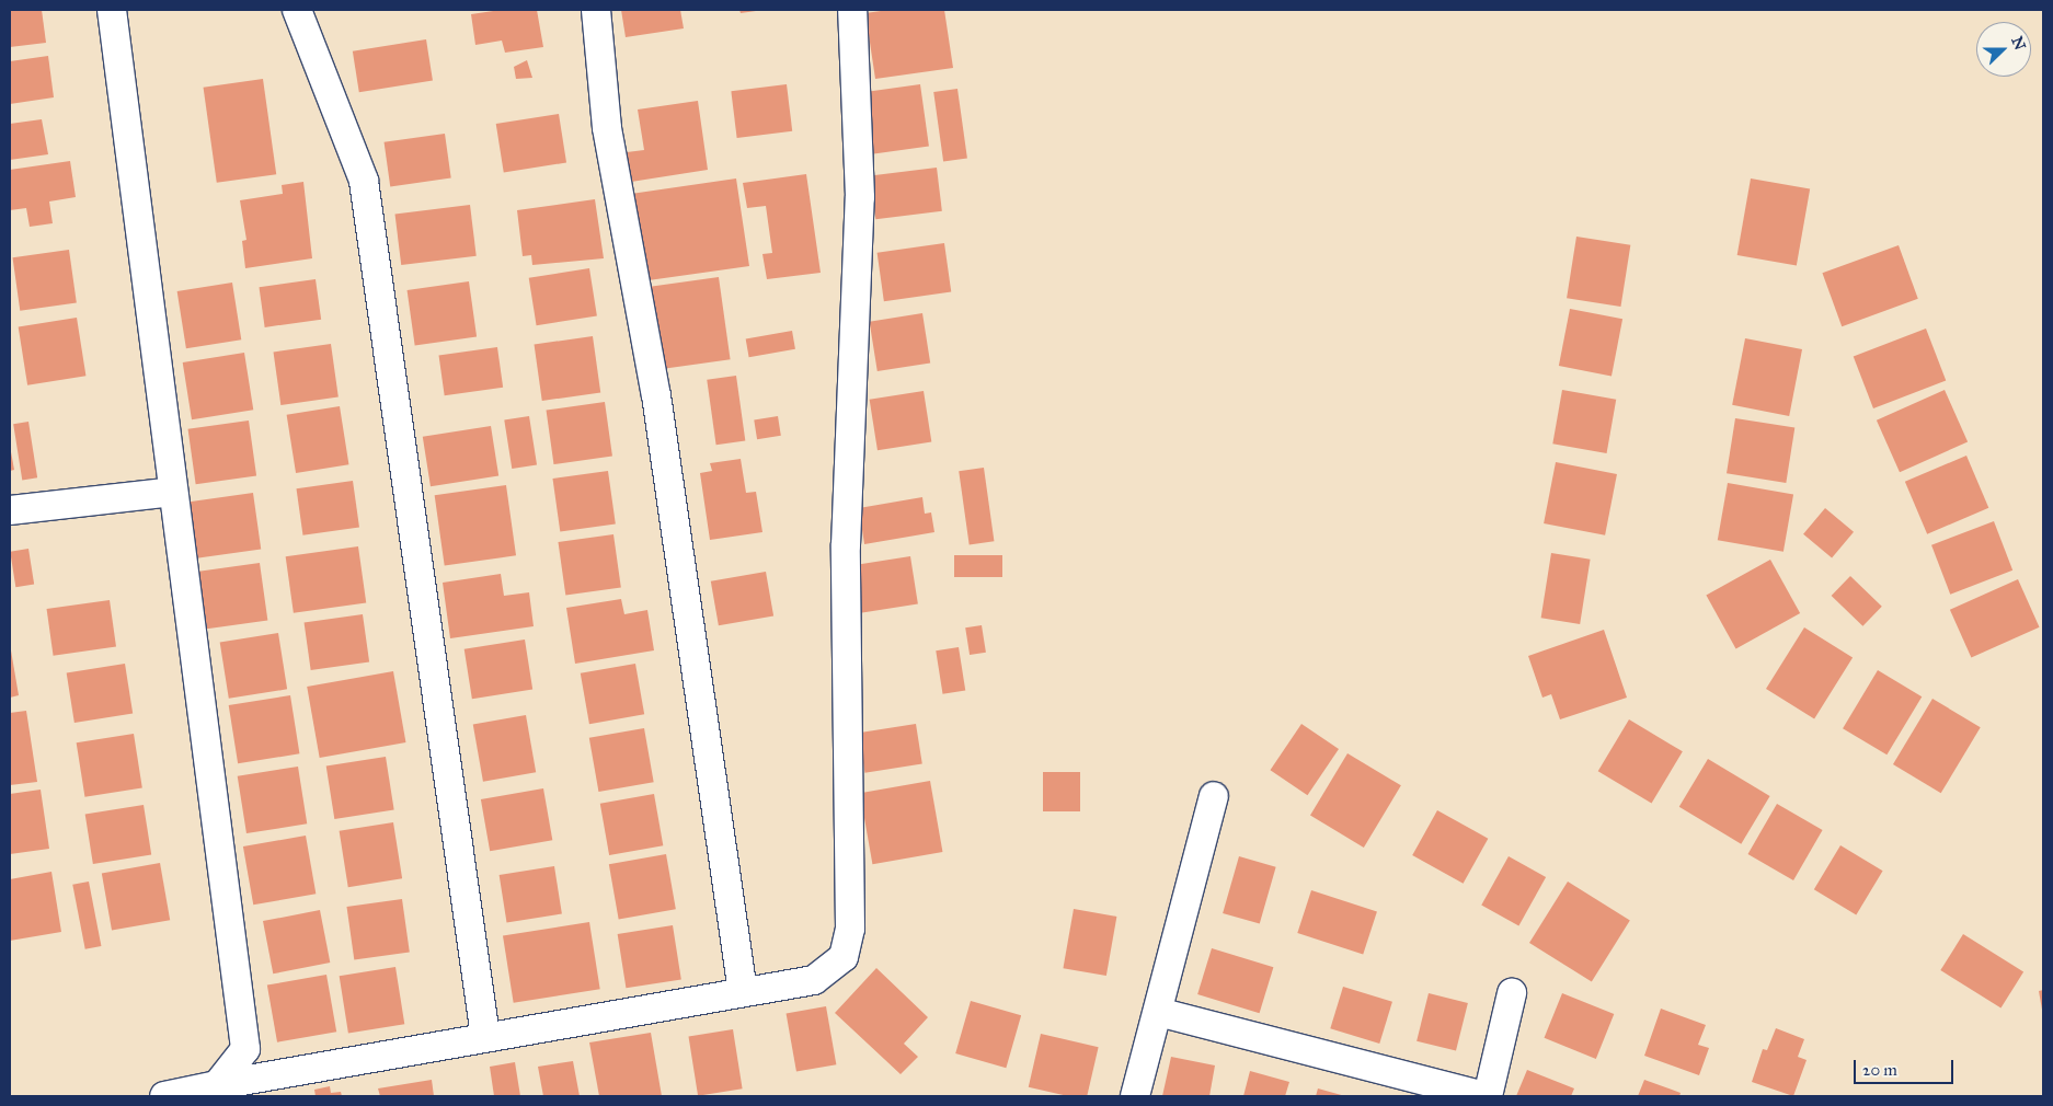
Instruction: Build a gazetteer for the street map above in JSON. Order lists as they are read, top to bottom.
{
  "scale_bar": "20 m",
  "north": "right"
}
